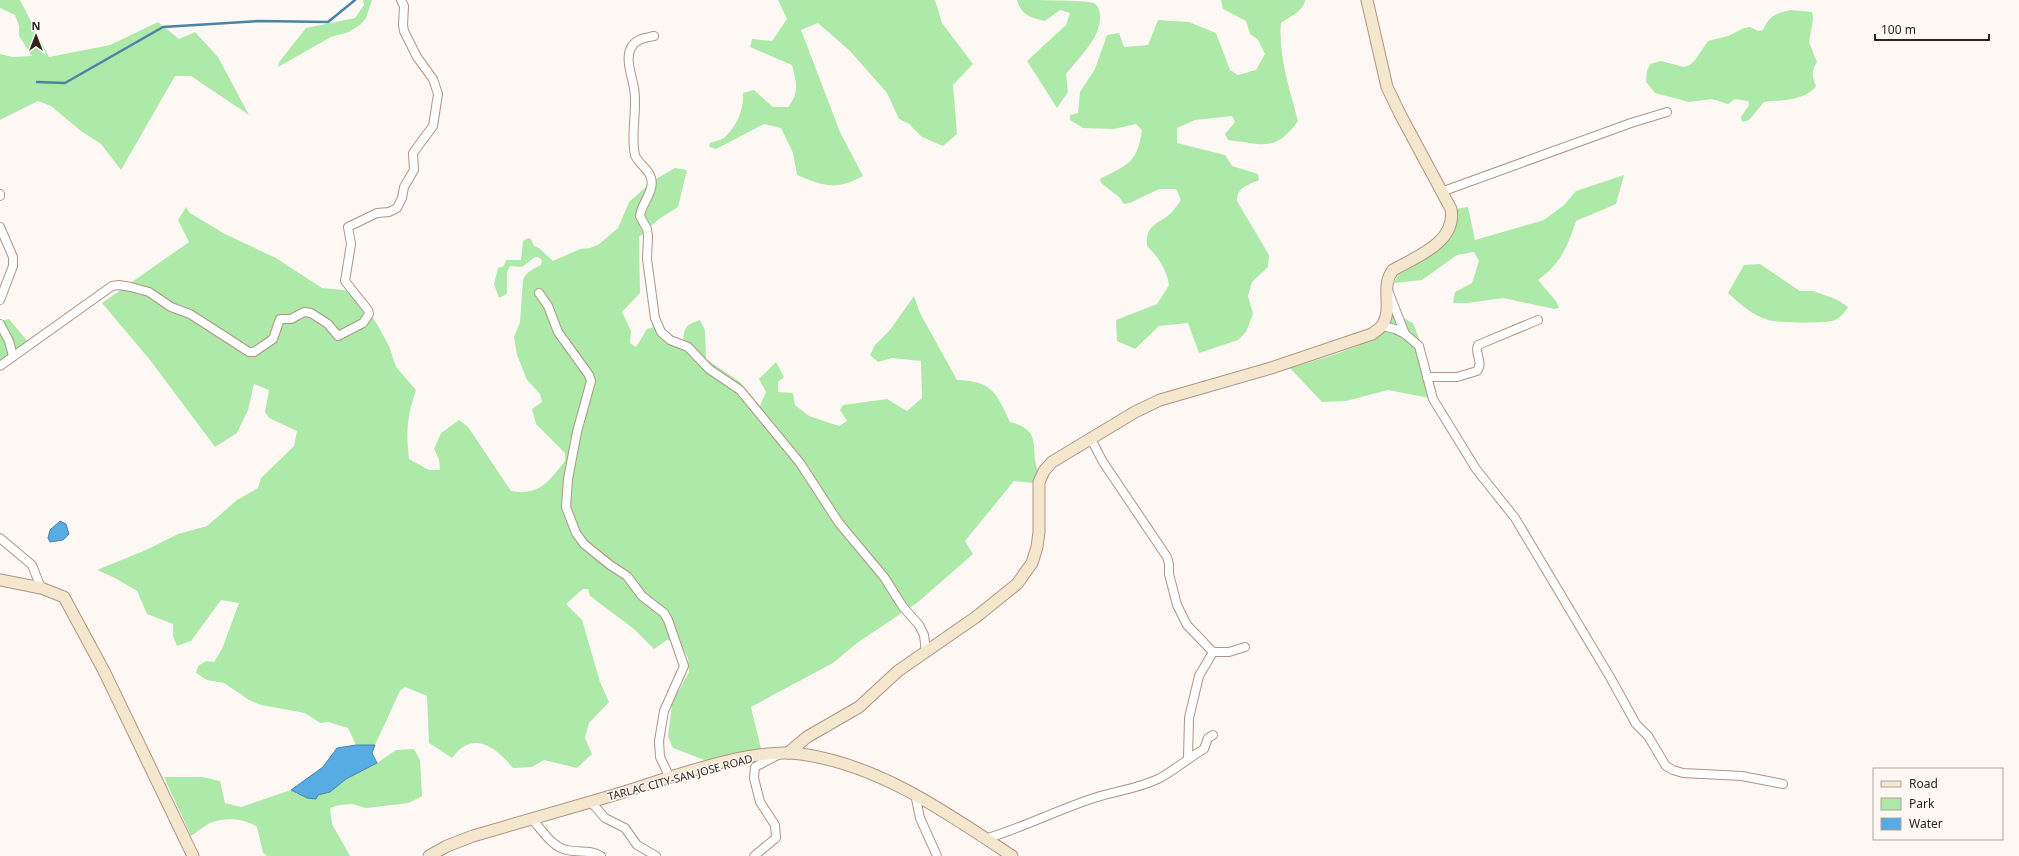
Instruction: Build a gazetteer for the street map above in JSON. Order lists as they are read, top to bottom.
{
  "streets": {
    "street": ["TARLAC CITY-SAN JOSE ROAD"]
  },
  "legend": ["Road", "Park", "Water"],
  "scale_bar": "100 m",
  "north": "top"
}
